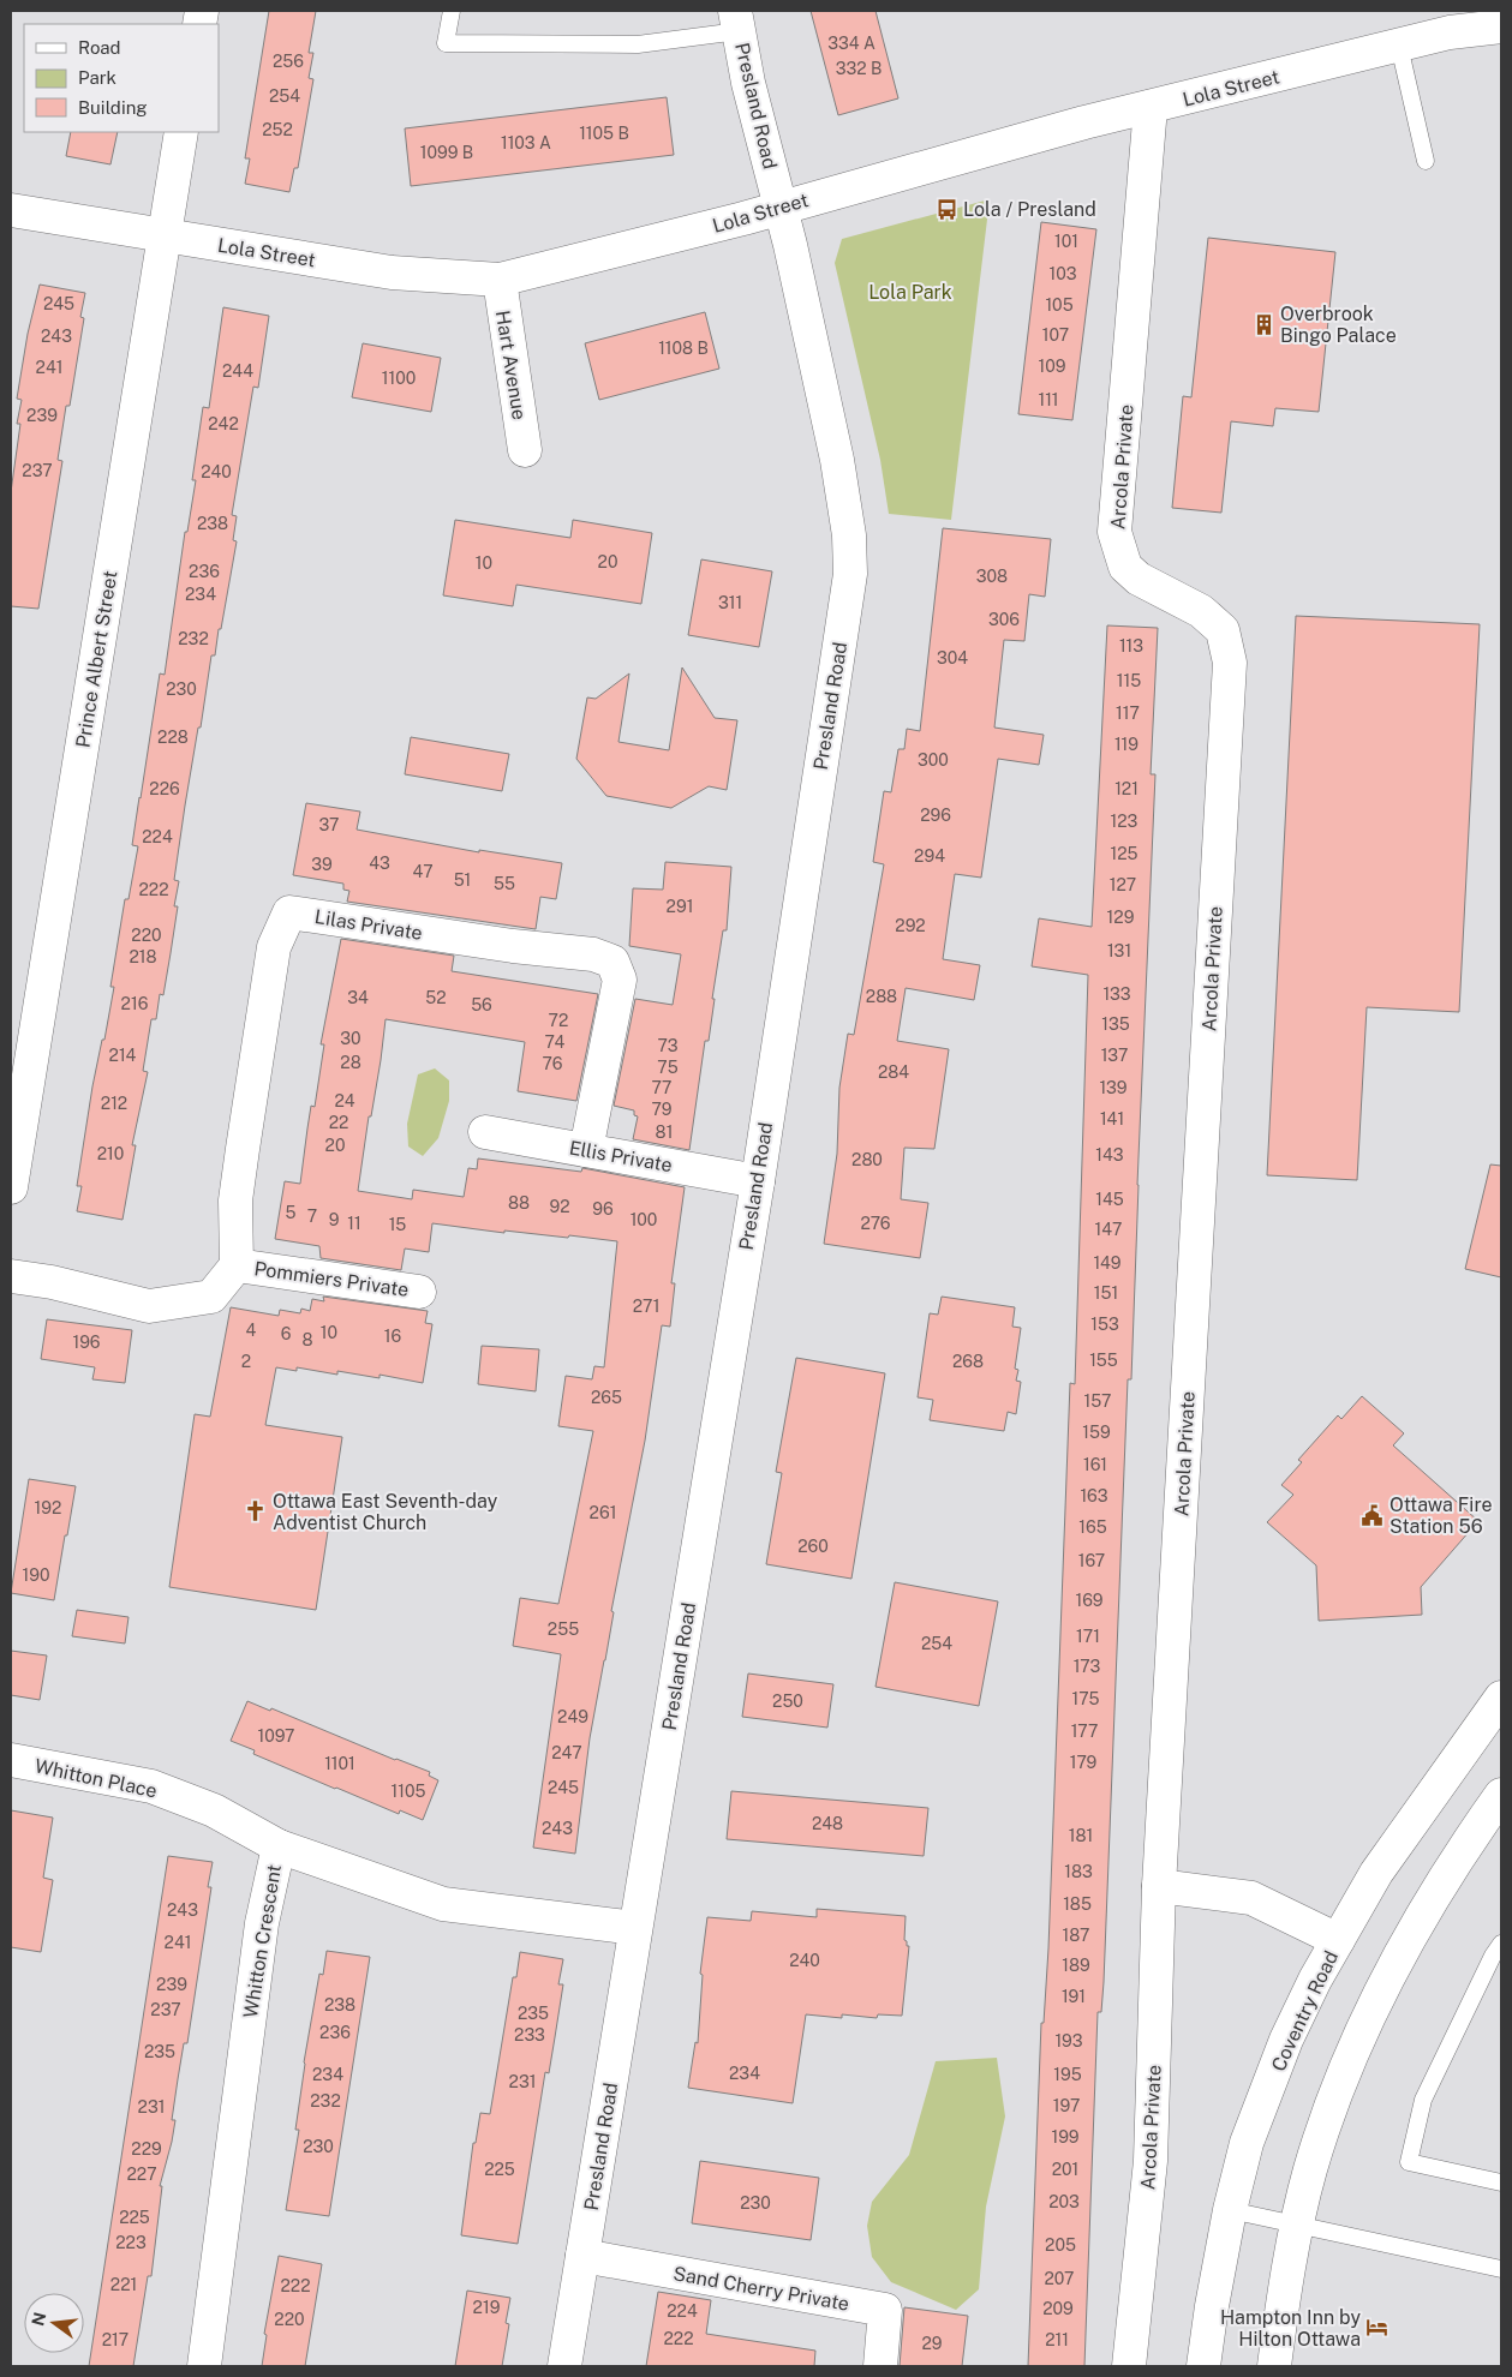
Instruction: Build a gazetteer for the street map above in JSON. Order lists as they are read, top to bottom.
{
  "streets": {
    "street": [
      "Lola Street",
      "Presland Road",
      "Hart Avenue",
      "Arcola Private",
      "Prince Albert Street",
      "Lilas Private",
      "Ellis Private",
      "Pommiers Private",
      "Whitton Place",
      "Whitton Crescent",
      "Coventry Road",
      "Sand Cherry Private"
    ]
  },
  "crossings": [
    ["Lola Street", "Presland Road"],
    ["Lola Street", "Hart Avenue"],
    ["Lola Street", "Arcola Private"],
    ["Lola Street", "Prince Albert Street"],
    ["Presland Road", "Ellis Private"],
    ["Presland Road", "Whitton Crescent"],
    ["Presland Road", "Sand Cherry Private"],
    ["Lilas Private", "Ellis Private"],
    ["Lilas Private", "Pommiers Private"],
    ["Whitton Place", "Whitton Crescent"]
  ],
  "parks": ["Lola Park"],
  "places": {
    "bus stop": ["Lola / Presland"],
    "building": ["Overbrook Bingo Palace"],
    "church": ["Ottawa East Seventh-day Adventist Church"],
    "public building": ["Ottawa Fire Station 56"],
    "hotel": ["Hampton Inn by Hilton Ottawa"]
  },
  "house_numbers": [
    "334 A",
    "256",
    "332 B",
    "254",
    "252",
    "1105 B",
    "1103 A",
    "1099 B",
    "101",
    "103",
    "245",
    "105",
    "107",
    "243",
    "1108 B",
    "109",
    "241",
    "244",
    "1100",
    "111",
    "239",
    "242",
    "237",
    "240",
    "238",
    "20",
    "10",
    "236",
    "308",
    "234",
    "311",
    "306",
    "232",
    "113",
    "304",
    "115",
    "230",
    "117",
    "228",
    "119",
    "300",
    "226",
    "121",
    "296",
    "123",
    "37",
    "224",
    "125",
    "294",
    "43",
    "39",
    "47",
    "51",
    "55",
    "127",
    "222",
    "291",
    "129",
    "292",
    "220",
    "131",
    "218",
    "133",
    "288",
    "34",
    "52",
    "216",
    "56",
    "72",
    "135",
    "30",
    "74",
    "73",
    "214",
    "137",
    "28",
    "76",
    "75",
    "284",
    "77",
    "139",
    "24",
    "212",
    "79",
    "141",
    "22",
    "81",
    "20",
    "210",
    "143",
    "280",
    "145",
    "88",
    "92",
    "96",
    "5",
    "7",
    "9",
    "100",
    "11",
    "276",
    "15",
    "147",
    "149",
    "151",
    "271",
    "153",
    "4",
    "10",
    "6",
    "16",
    "8",
    "196",
    "155",
    "2",
    "268",
    "265",
    "157",
    "159",
    "161",
    "163",
    "192",
    "261",
    "165",
    "260",
    "167",
    "190",
    "169",
    "255",
    "171",
    "254",
    "173",
    "175",
    "250",
    "249",
    "177",
    "1097",
    "247",
    "179",
    "1101",
    "245",
    "1105",
    "248",
    "243",
    "181",
    "183",
    "185",
    "243",
    "187",
    "241",
    "240",
    "189",
    "239",
    "191",
    "238",
    "237",
    "235",
    "236",
    "233",
    "193",
    "235",
    "234",
    "234",
    "195",
    "231",
    "232",
    "197",
    "231",
    "199",
    "230",
    "229",
    "225",
    "201",
    "227",
    "203",
    "230",
    "225",
    "223",
    "205",
    "207",
    "221",
    "222",
    "219",
    "209",
    "224",
    "220",
    "222",
    "217",
    "211",
    "29"
  ],
  "legend": ["Road", "Park", "Building"],
  "north": "left"
}
